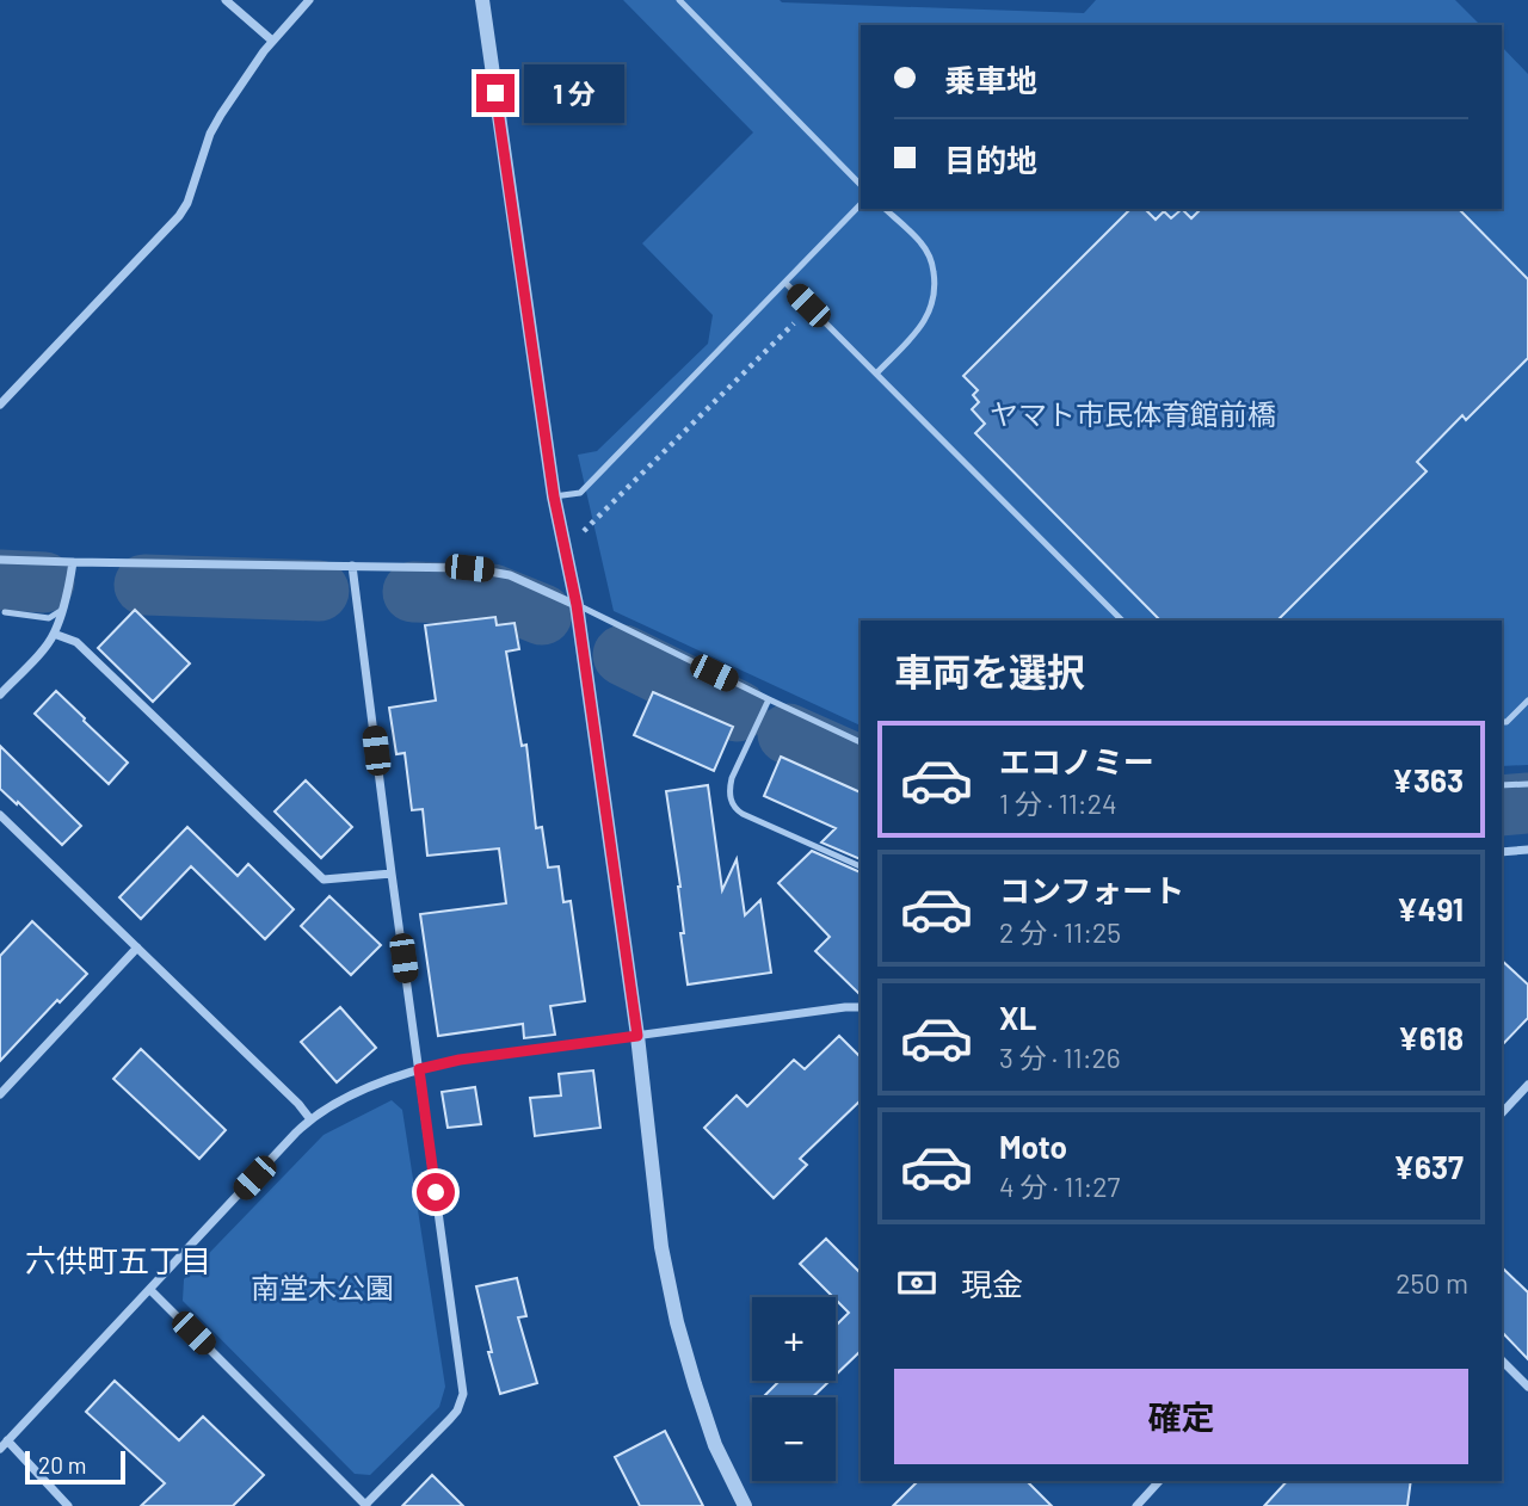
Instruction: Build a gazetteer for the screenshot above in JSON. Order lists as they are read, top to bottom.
{
  "districts": ["六供町五丁目"],
  "parks": ["ヤマト市民体育館前橋", "南堂木公園"],
  "scale_bar": "20 m",
  "page": {
    "banner": ["乗車地", "目的地"],
    "bubble": "1 分",
    "heading": "車両を選択",
    "list": [
      {
        "name": "エコノミー",
        "note": "1 分 · 11:24",
        "value": "¥363"
      },
      {
        "name": "コンフォート",
        "note": "2 分 · 11:25",
        "value": "¥491"
      },
      {
        "name": "XL",
        "note": "3 分 · 11:26",
        "value": "¥618"
      },
      {
        "name": "Moto",
        "note": "4 分 · 11:27",
        "value": "¥637"
      }
    ],
    "pay": ["現金", "250 m"],
    "map_buttons": ["+", "−"],
    "buttons": "確定",
    "scale": "20 m"
  }
}
